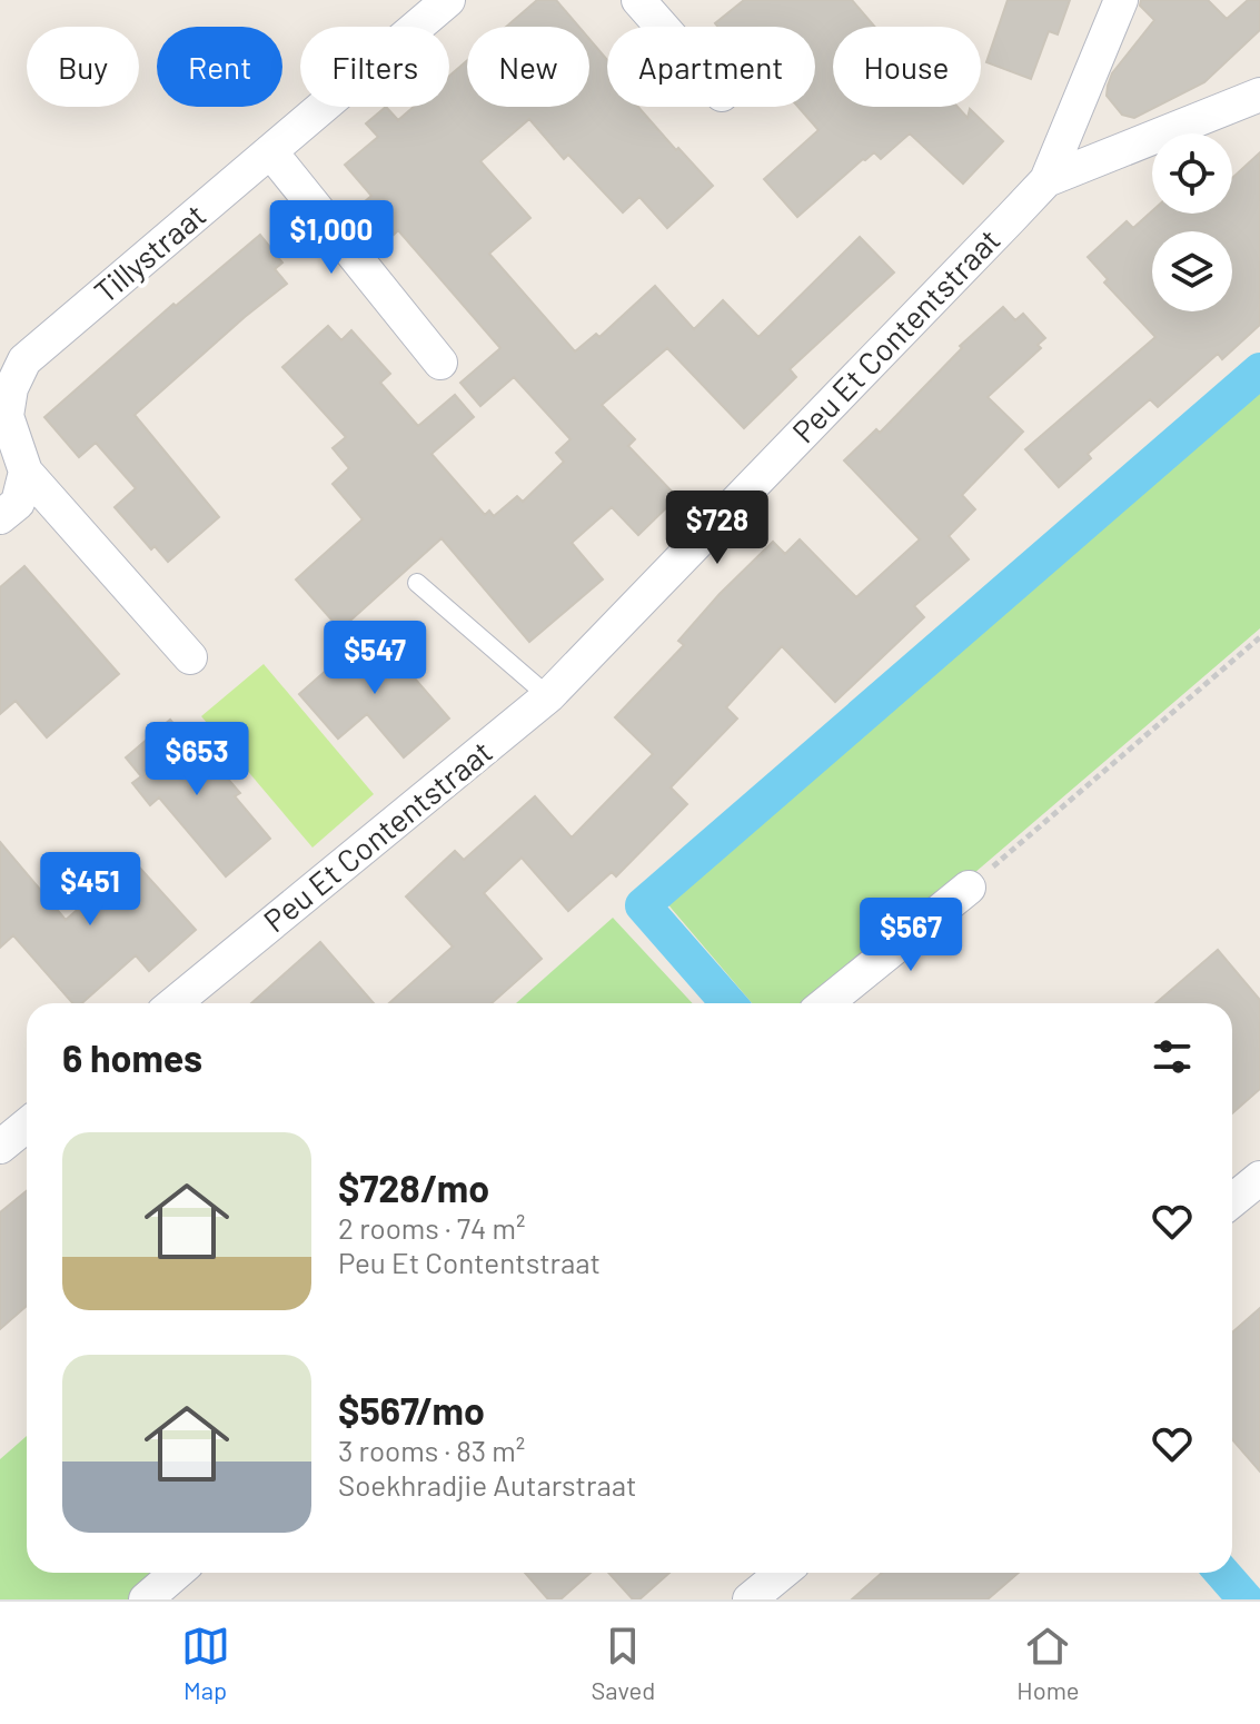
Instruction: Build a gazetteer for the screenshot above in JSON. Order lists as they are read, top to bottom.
{
  "streets": {
    "street": ["Tillystraat", "Peu Et Contentstraat"]
  },
  "page": {
    "chip": [
      "Buy",
      "Rent",
      "Filters",
      "New",
      "Apartment",
      "House"
    ],
    "price": [
      "$1,000",
      "$728",
      "$547",
      "$653",
      "$451",
      "$567"
    ],
    "heading": "6 homes",
    "list": [
      {
        "name": "$728/mo",
        "note": "2 rooms · 74 m² · Peu Et Contentstraat"
      },
      {
        "name": "$567/mo",
        "note": "3 rooms · 83 m² · Soekhradjie Autarstraat"
      }
    ],
    "tabs": ["Map", "Saved", "Home"]
  }
}
